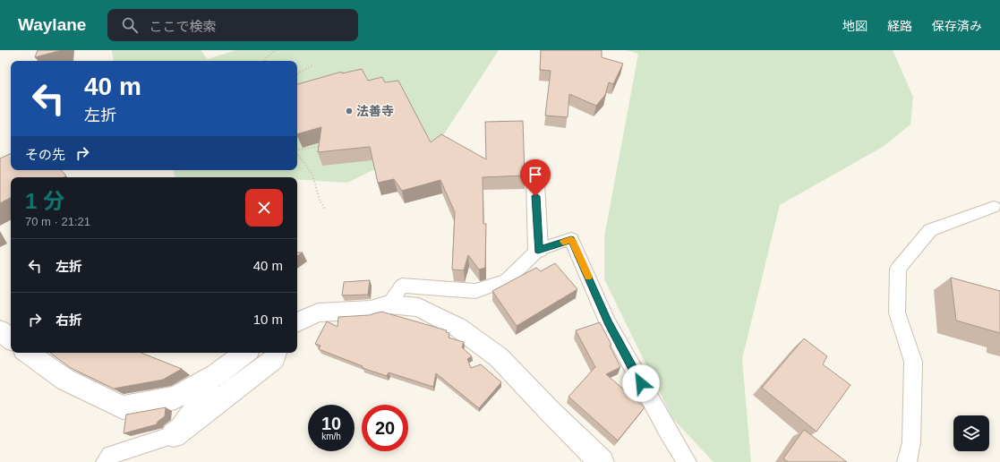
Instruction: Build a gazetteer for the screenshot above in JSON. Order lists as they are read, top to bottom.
{
  "places": ["法善寺"],
  "page": {
    "header": "Waylane",
    "search": "ここで検索",
    "nav": ["地図", "経路", "保存済み"],
    "turn": ["40 m", "左折"],
    "then": "その先",
    "heading": ["1 分", "70 m · 21:21"],
    "list": [
      {
        "name": "左折",
        "value": "40 m"
      },
      {
        "name": "右折",
        "value": "10 m"
      }
    ],
    "speed": "10 km/h",
    "limit": "20"
  }
}
